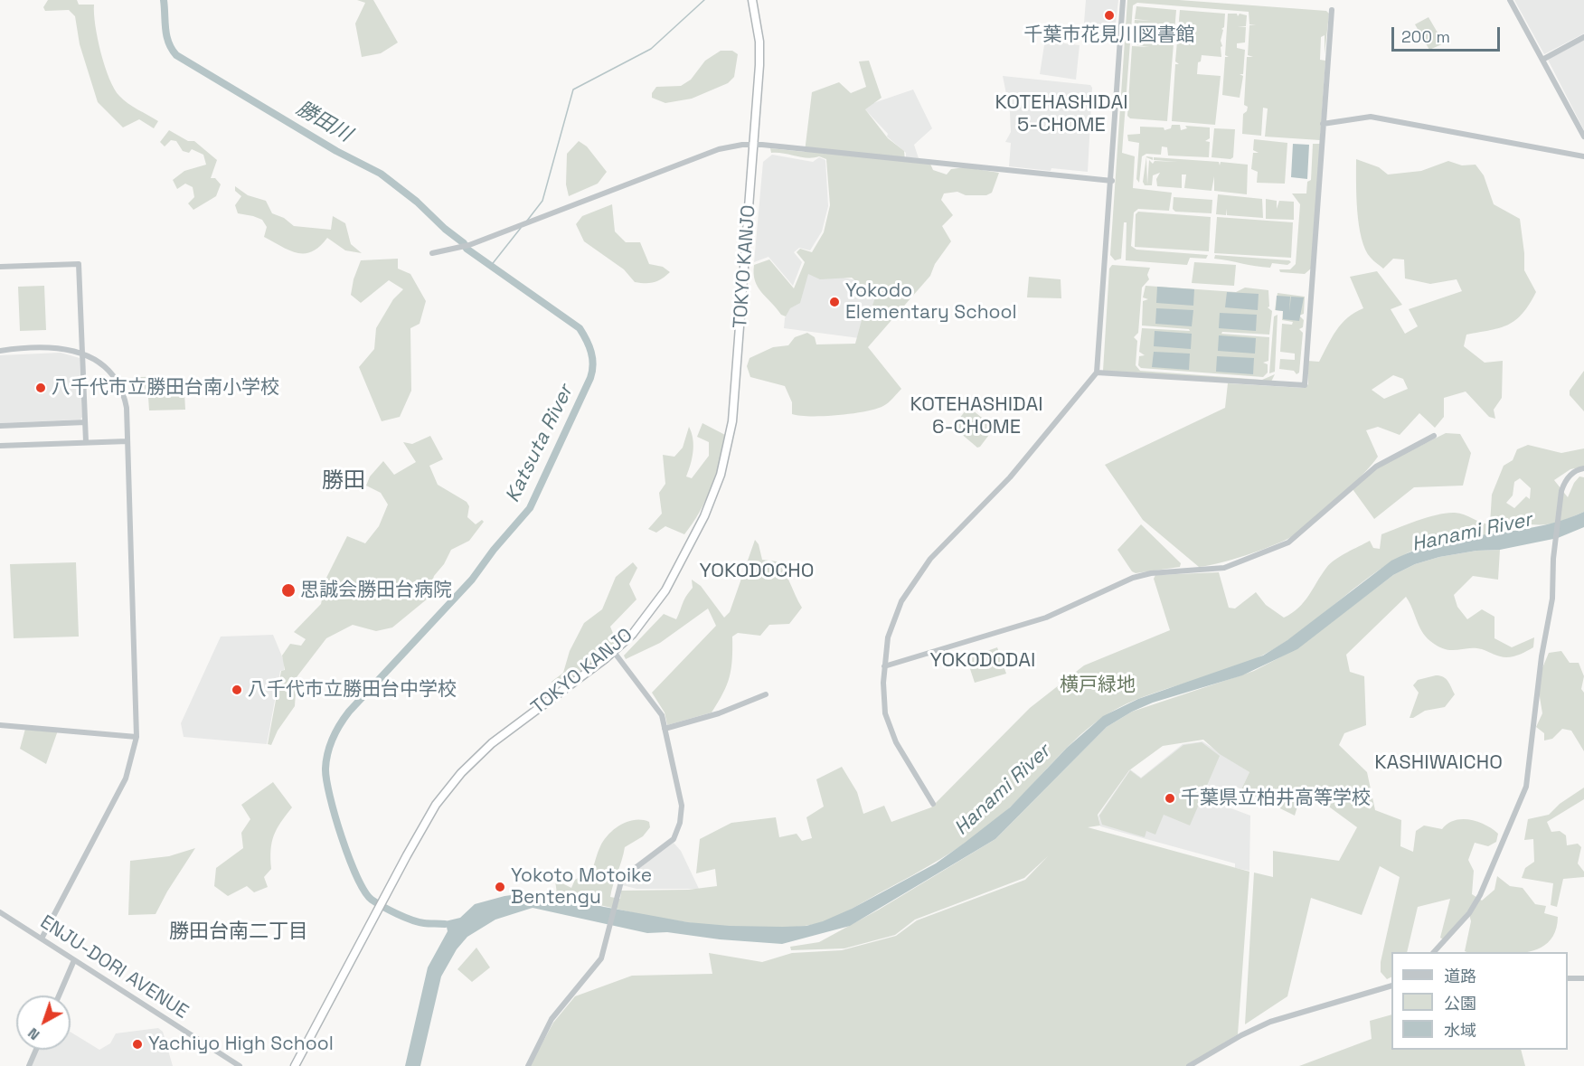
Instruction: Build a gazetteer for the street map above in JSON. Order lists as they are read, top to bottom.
{
  "streets": {
    "highway": ["TOKYO KANJO"],
    "street": ["ENJU-DORI AVENUE"]
  },
  "districts": [
    "KOTEHASHIDAI 5-CHOME",
    "KOTEHASHIDAI 6-CHOME",
    "勝田",
    "YOKODOCHO",
    "YOKODODAI",
    "KASHIWAICHO",
    "勝田台南二丁目"
  ],
  "water": ["勝田川", "Katsuta River", "Hanami River"],
  "parks": ["横戸緑地"],
  "places": [
    "千葉市花見川図書館",
    "Yokodo Elementary School",
    "八千代市立勝田台南小学校",
    "思誠会勝田台病院",
    "八千代市立勝田台中学校",
    "千葉県立柏井高等学校",
    "Yokoto Motoike Bentengu",
    "Yachiyo High School"
  ],
  "legend": ["道路", "公園", "水域"],
  "scale_bar": "200 m",
  "north": "bottom left"
}
